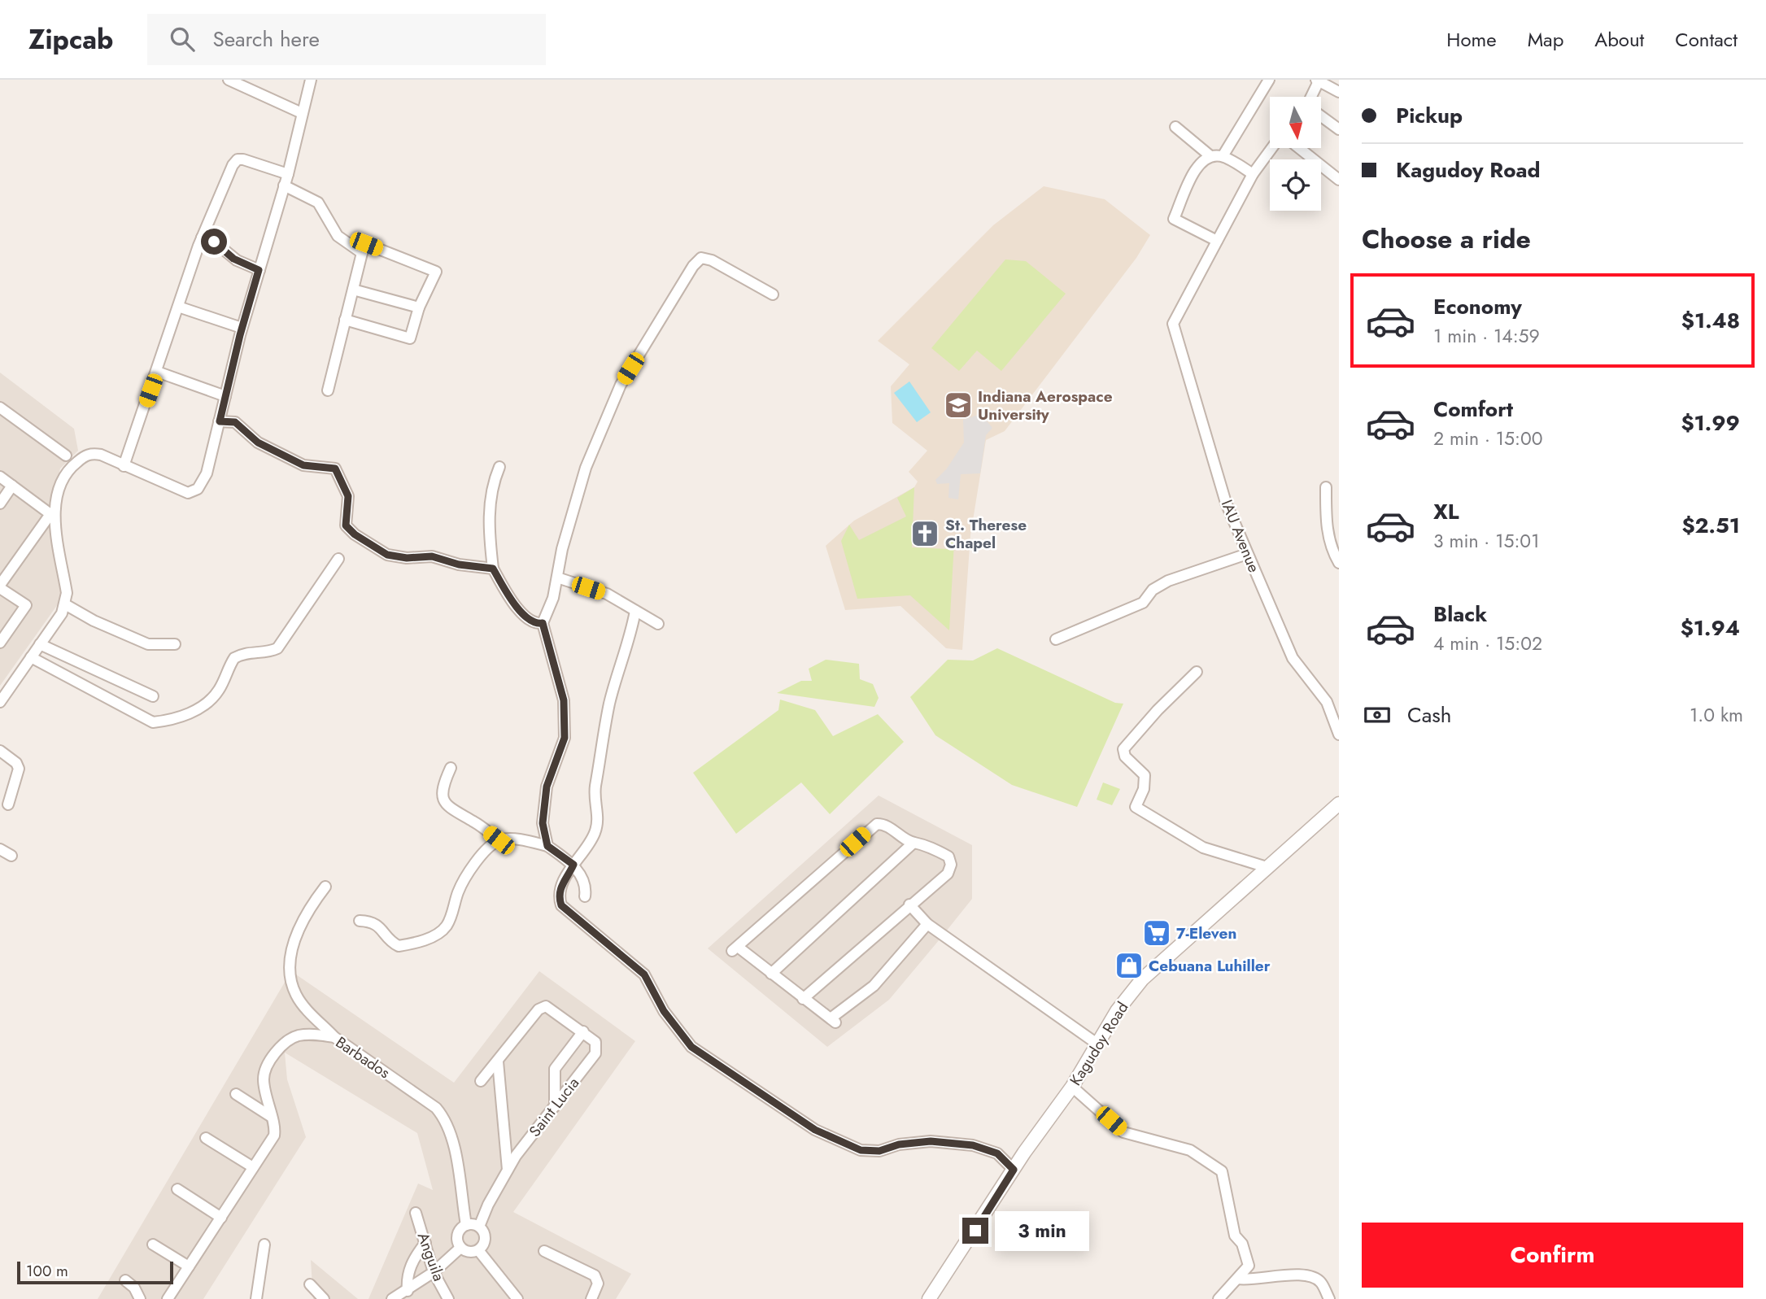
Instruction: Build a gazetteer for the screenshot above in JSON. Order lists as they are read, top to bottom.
{
  "streets": {
    "street": [
      "IAU Avenue",
      "Kagudoy Road",
      "Barbados",
      "Saint Lucia",
      "Anguila"
    ]
  },
  "crossings": [
    ["Barbados", "Saint Lucia"]
  ],
  "places": {
    "school or university": ["Indiana Aerospace University"],
    "church": ["St. Therese Chapel"],
    "supermarket": ["7-Eleven"],
    "shop": ["Cebuana Luhiller"]
  },
  "scale_bar": "100 m",
  "north": "bottom",
  "page": {
    "header": "Zipcab",
    "search": "Search here",
    "nav": [
      "Home",
      "Map",
      "About",
      "Contact"
    ],
    "banner": ["Pickup", "Kagudoy Road"],
    "heading": "Choose a ride",
    "list": [
      {
        "name": "Economy",
        "note": "1 min · 14:59",
        "value": "$1.48"
      },
      {
        "name": "Comfort",
        "note": "2 min · 15:00",
        "value": "$1.99"
      },
      {
        "name": "XL",
        "note": "3 min · 15:01",
        "value": "$2.51"
      },
      {
        "name": "Black",
        "note": "4 min · 15:02",
        "value": "$1.94"
      }
    ],
    "pay": ["Cash", "1.0 km"],
    "bubble": "3 min",
    "buttons": "Confirm",
    "scale": "100 m"
  }
}
